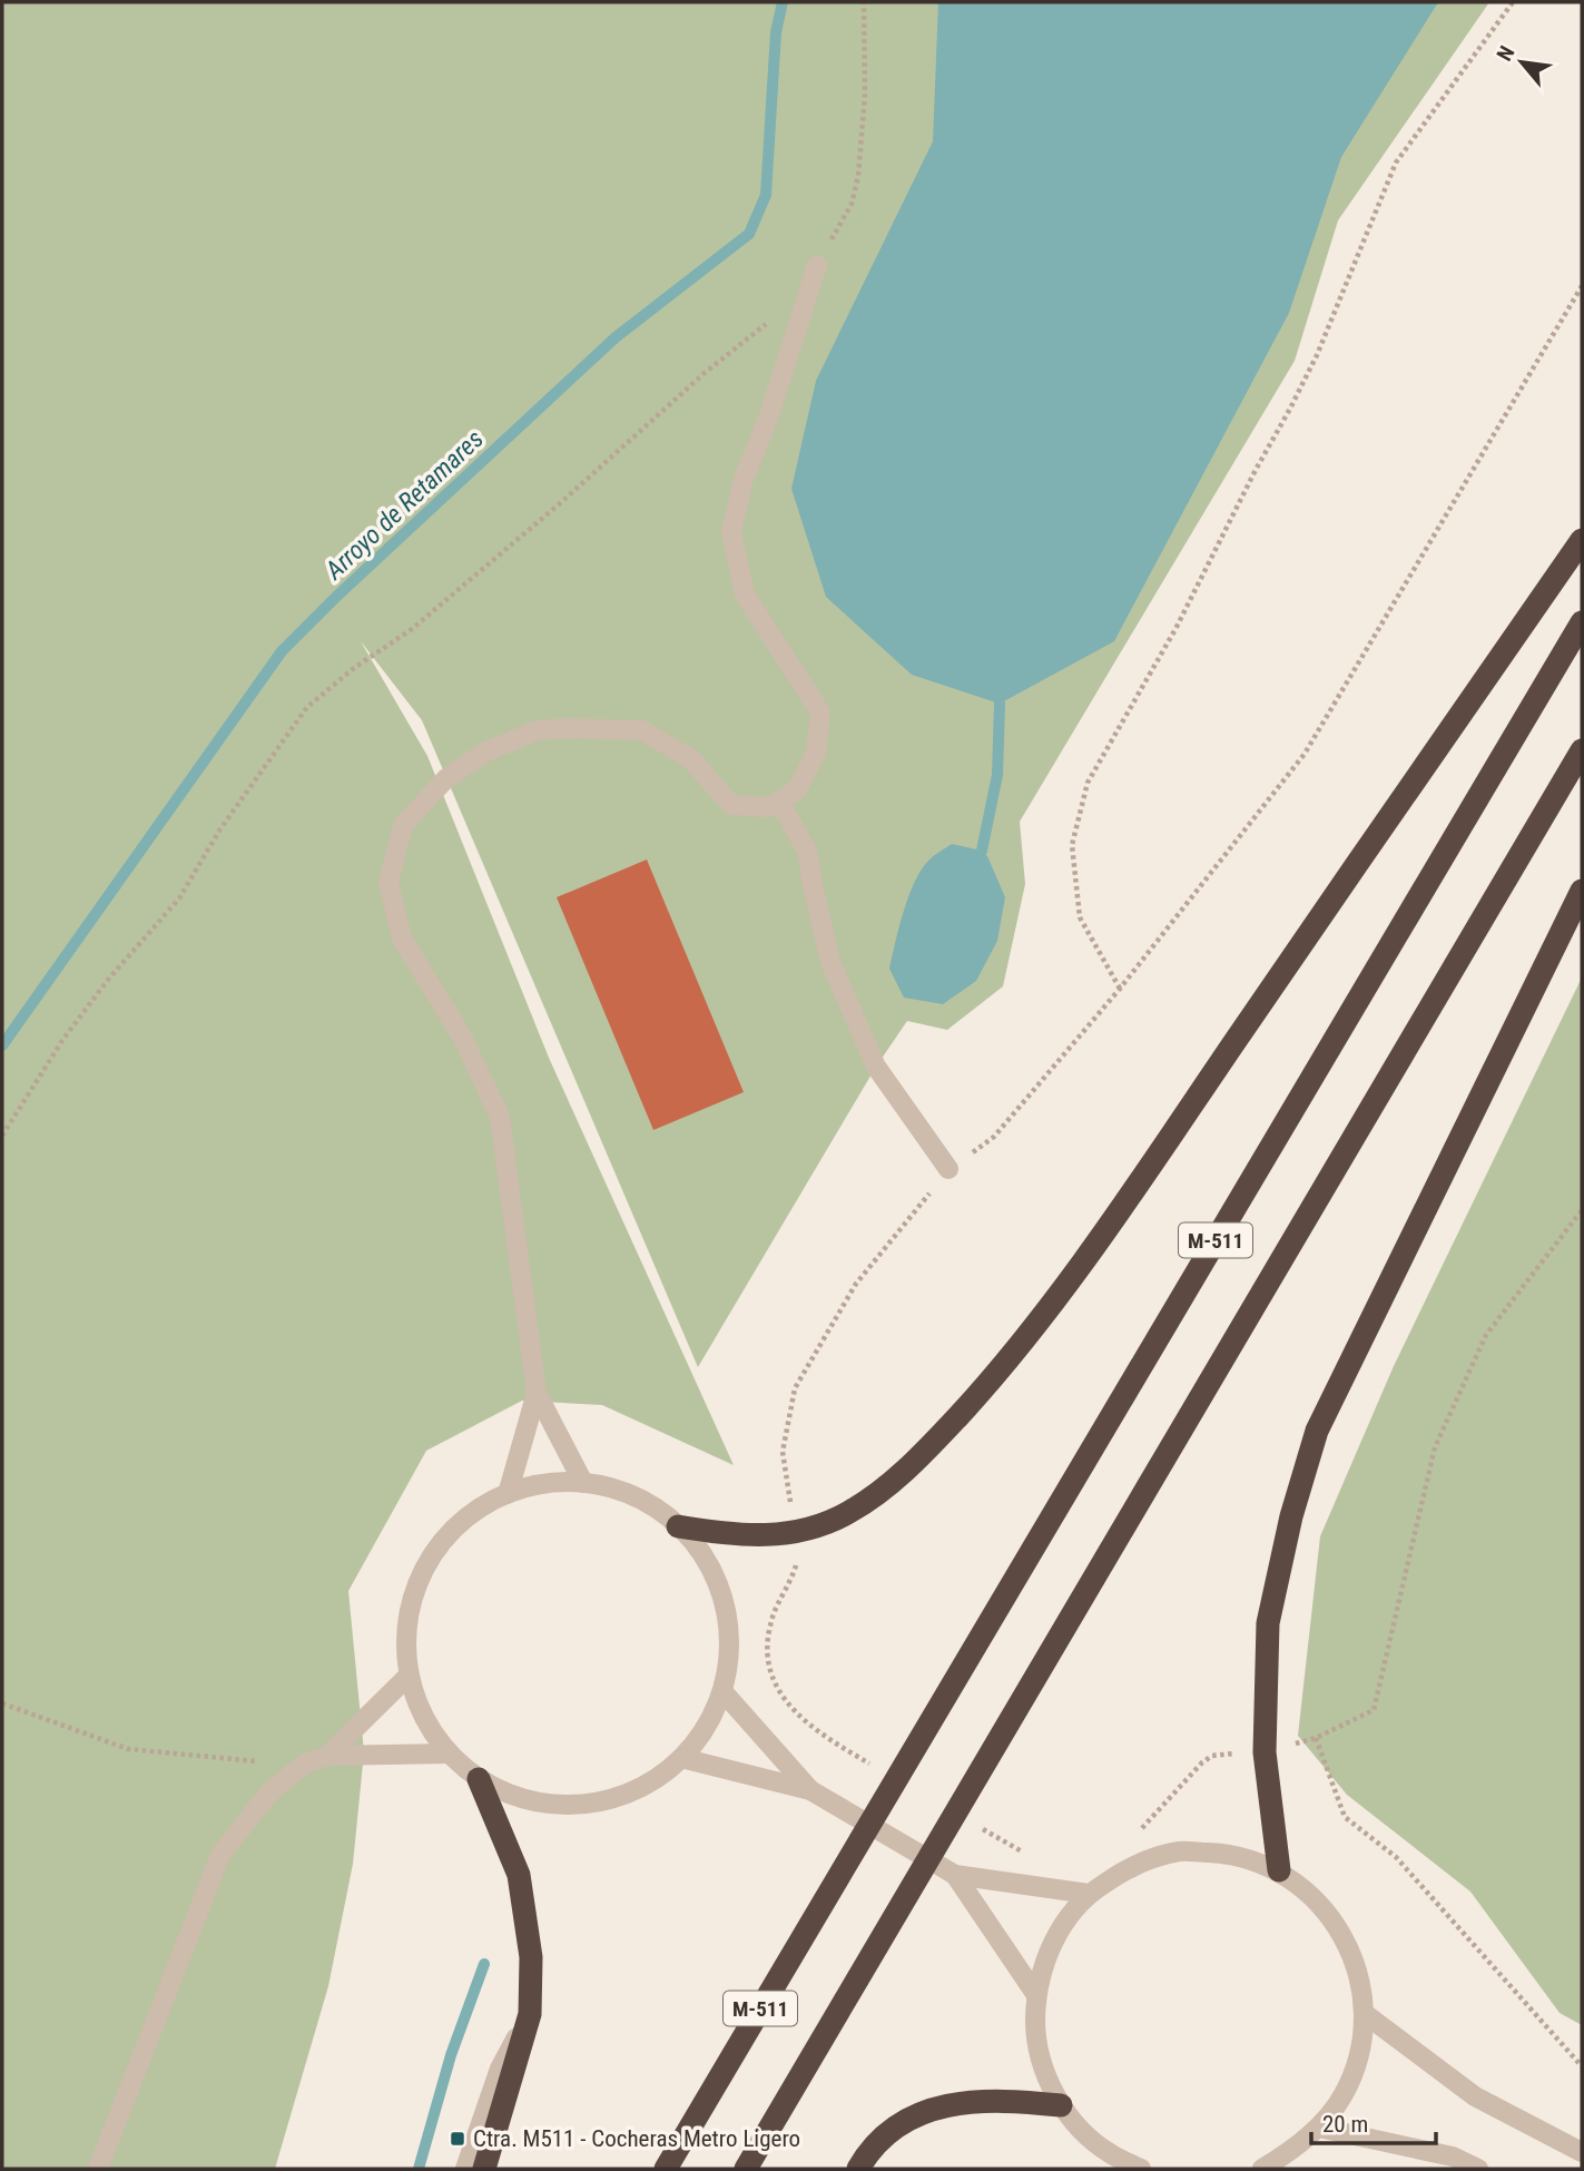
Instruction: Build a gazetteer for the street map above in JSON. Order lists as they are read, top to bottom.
{
  "streets": {
    "highway": ["M-511"]
  },
  "water": ["Arroyo de Retamares"],
  "places": {
    "transit": ["Ctra. M511 - Cocheras Metro Ligero"]
  },
  "scale_bar": "20 m",
  "north": "top left"
}
